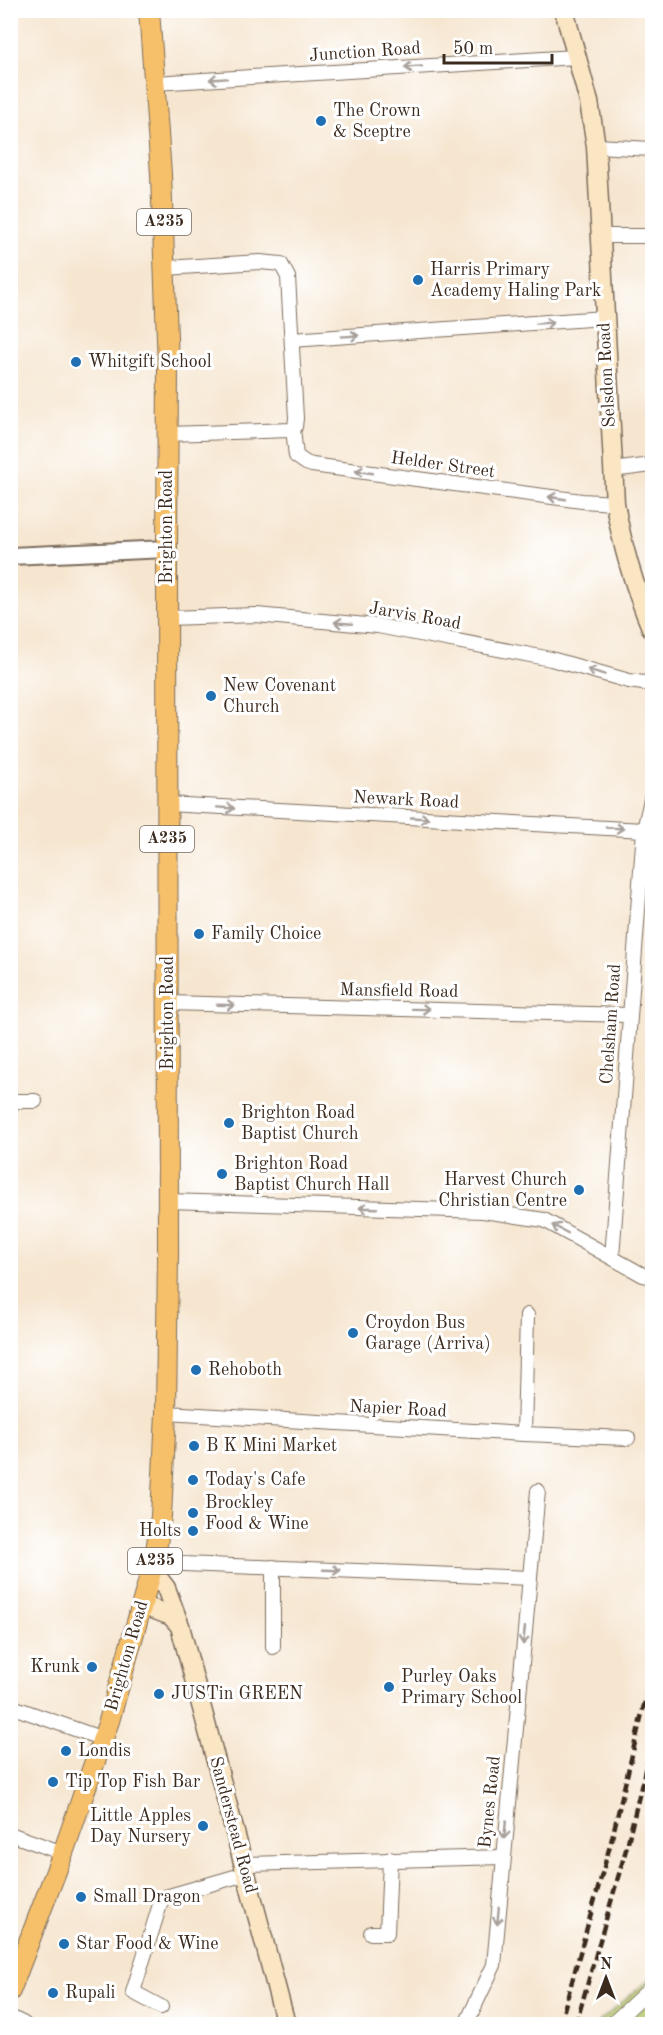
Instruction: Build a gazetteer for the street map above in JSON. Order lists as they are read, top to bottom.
{
  "streets": {
    "main road": [
      "A235",
      "Selsdon Road",
      "Brighton Road",
      "Sanderstead Road"
    ],
    "street": [
      "Junction Road",
      "Helder Street",
      "Jarvis Road",
      "Newark Road",
      "Mansfield Road",
      "Chelsham Road",
      "Napier Road",
      "Bynes Road"
    ]
  },
  "crossings": [
    ["Junction Road", "Selsdon Road"],
    ["Junction Road", "Brighton Road"],
    ["Selsdon Road", "Helder Street"],
    ["Brighton Road", "Jarvis Road"],
    ["Brighton Road", "Newark Road"],
    ["Brighton Road", "Mansfield Road"],
    ["Brighton Road", "Napier Road"],
    ["Brighton Road", "Sanderstead Road"],
    ["Newark Road", "Chelsham Road"],
    ["Mansfield Road", "Chelsham Road"]
  ],
  "one_way": [
    "Junction Road",
    "Helder Street",
    "Jarvis Road",
    "Newark Road",
    "Mansfield Road",
    "Bynes Road"
  ],
  "places": [
    "The Crown & Sceptre",
    "Harris Primary Academy Haling Park",
    "Whitgift School",
    "New Covenant Church",
    "Family Choice",
    "Brighton Road Baptist Church",
    "Brighton Road Baptist Church Hall",
    "Harvest Church Christian Centre",
    "Croydon Bus Garage (Arriva)",
    "Rehoboth",
    "B K Mini Market",
    "Today's Cafe",
    "Brockley Food & Wine",
    "Holts",
    "Krunk",
    "Purley Oaks Primary School",
    "JUSTin GREEN",
    "Londis",
    "Tip Top Fish Bar",
    "Little Apples Day Nursery",
    "Small Dragon",
    "Star Food & Wine",
    "Rupali"
  ],
  "scale_bar": "50 m",
  "north": "top"
}
